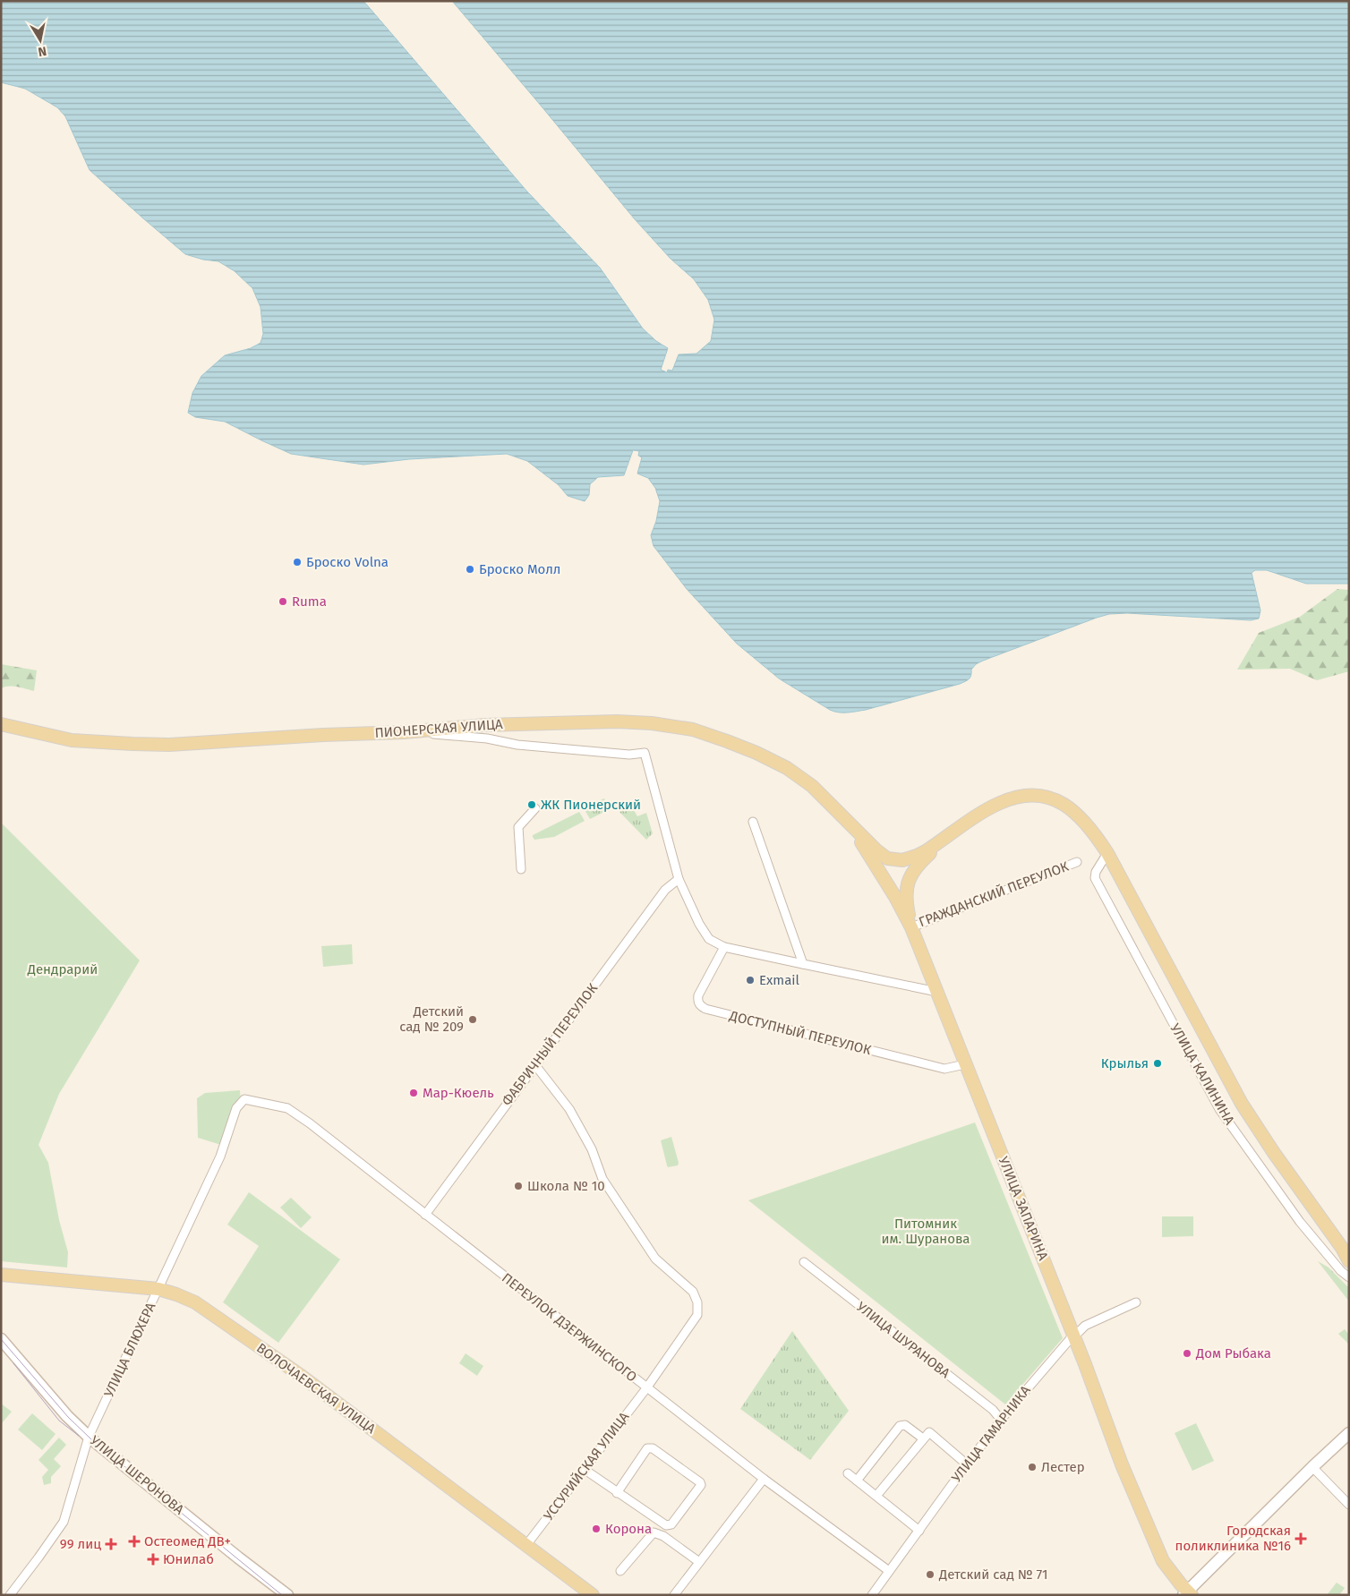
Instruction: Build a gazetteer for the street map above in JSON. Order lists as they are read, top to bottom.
{
  "streets": {
    "main road": [
      "ПИОНЕРСКАЯ УЛИЦА",
      "УЛИЦА КАЛИНИНА",
      "УЛИЦА ЗАПАРИНА",
      "ВОЛОЧАЕВСКАЯ УЛИЦА",
      "УЛИЦА ШЕРОНОВА"
    ],
    "street": [
      "ГРАЖДАНСКИЙ ПЕРЕУЛОК",
      "ДОСТУПНЫЙ ПЕРЕУЛОК",
      "ФАБРИЧНЫЙ ПЕРЕУЛОК",
      "ПЕРЕУЛОК ДЗЕРЖИНСКОГО",
      "УЛИЦА ШУРАНОВА",
      "УЛИЦА БЛЮХЕРА",
      "УЛИЦА ГАМАРНИКА",
      "УССУРИЙСКАЯ УЛИЦА"
    ]
  },
  "crossings": [
    ["ПИОНЕРСКАЯ УЛИЦА", "УЛИЦА ЗАПАРИНА"],
    ["ГРАЖДАНСКИЙ ПЕРЕУЛОК", "УЛИЦА ЗАПАРИНА"],
    ["ДОСТУПНЫЙ ПЕРЕУЛОК", "УЛИЦА ЗАПАРИНА"],
    ["ФАБРИЧНЫЙ ПЕРЕУЛОК", "ПЕРЕУЛОК ДЗЕРЖИНСКОГО"],
    ["ФАБРИЧНЫЙ ПЕРЕУЛОК", "УССУРИЙСКАЯ УЛИЦА"],
    ["УЛИЦА ЗАПАРИНА", "УЛИЦА ГАМАРНИКА"],
    ["ПЕРЕУЛОК ДЗЕРЖИНСКОГО", "УЛИЦА БЛЮХЕРА"],
    ["ПЕРЕУЛОК ДЗЕРЖИНСКОГО", "УЛИЦА ГАМАРНИКА"],
    ["ПЕРЕУЛОК ДЗЕРЖИНСКОГО", "УССУРИЙСКАЯ УЛИЦА"],
    ["УЛИЦА ШУРАНОВА", "УЛИЦА ГАМАРНИКА"],
    ["УЛИЦА БЛЮХЕРА", "ВОЛОЧАЕВСКАЯ УЛИЦА"],
    ["УЛИЦА БЛЮХЕРА", "УЛИЦА ШЕРОНОВА"],
    ["ВОЛОЧАЕВСКАЯ УЛИЦА", "УССУРИЙСКАЯ УЛИЦА"]
  ],
  "parks": ["Дендрарий", "Питомник им. Шуранова"],
  "places": {
    "other": [
      "Броско Volna",
      "Броско Молл",
      "Ruma",
      "ЖК Пионерский",
      "Exmail",
      "Детский сад № 209",
      "Крылья",
      "Мар-Кюель",
      "Школа № 10",
      "Дом Рыбака",
      "Лестер",
      "Корона",
      "Детский сад № 71"
    ],
    "health": [
      "Городская поликлиника №16",
      "Остеомед ДВ+",
      "99 лиц",
      "Юнилаб"
    ]
  },
  "north": "bottom"
}
